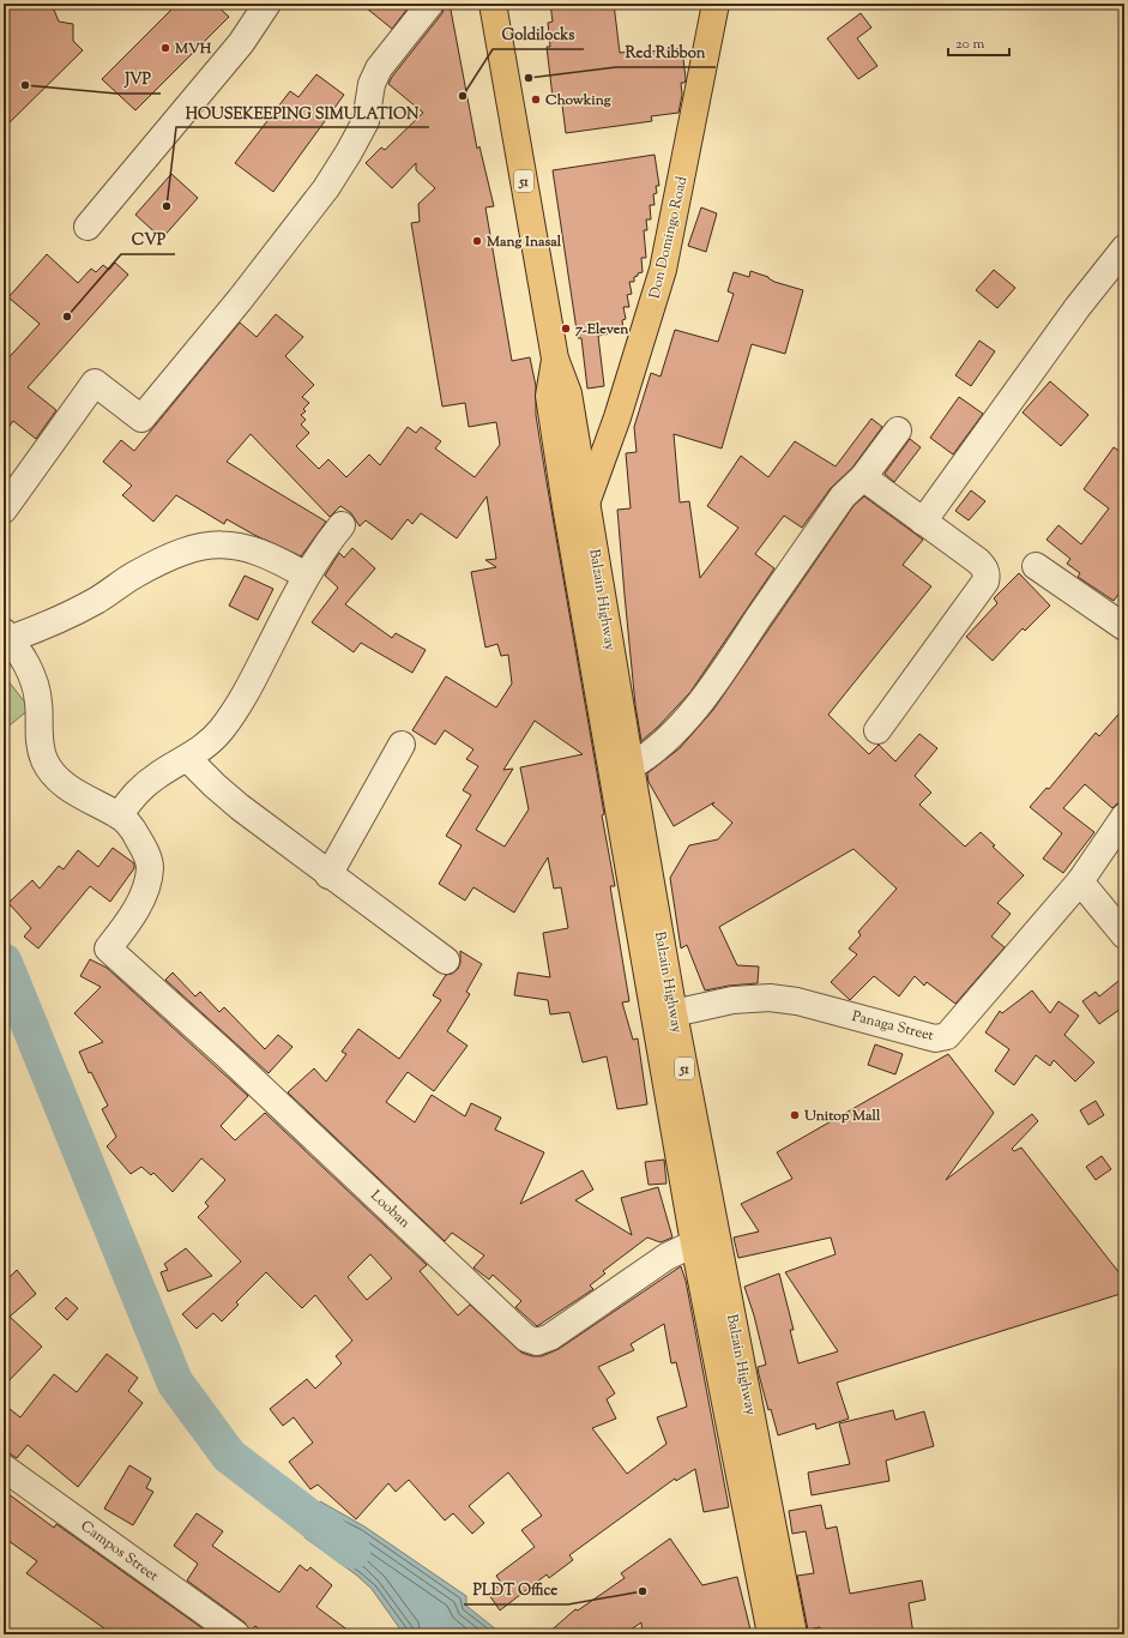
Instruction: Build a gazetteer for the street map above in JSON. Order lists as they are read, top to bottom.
{
  "streets": {
    "main road": ["51", "Don Domingo Road", "Balzain Highway"],
    "street": ["Panaga Street", "Looban", "Campos Street"]
  },
  "crossings": [
    ["Don Domingo Road", "Balzain Highway"],
    ["Balzain Highway", "Panaga Street"],
    ["Balzain Highway", "Looban"]
  ],
  "places": [
    "MVH",
    "Red Ribbon",
    "JVP",
    "Goldilocks",
    "Chowking",
    "HOUSEKEEPING SIMULATION",
    "Mang Inasal",
    "CVP",
    "7-Eleven",
    "Unitop Mall",
    "PLDT Office"
  ],
  "scale_bar": "20 m"
}
